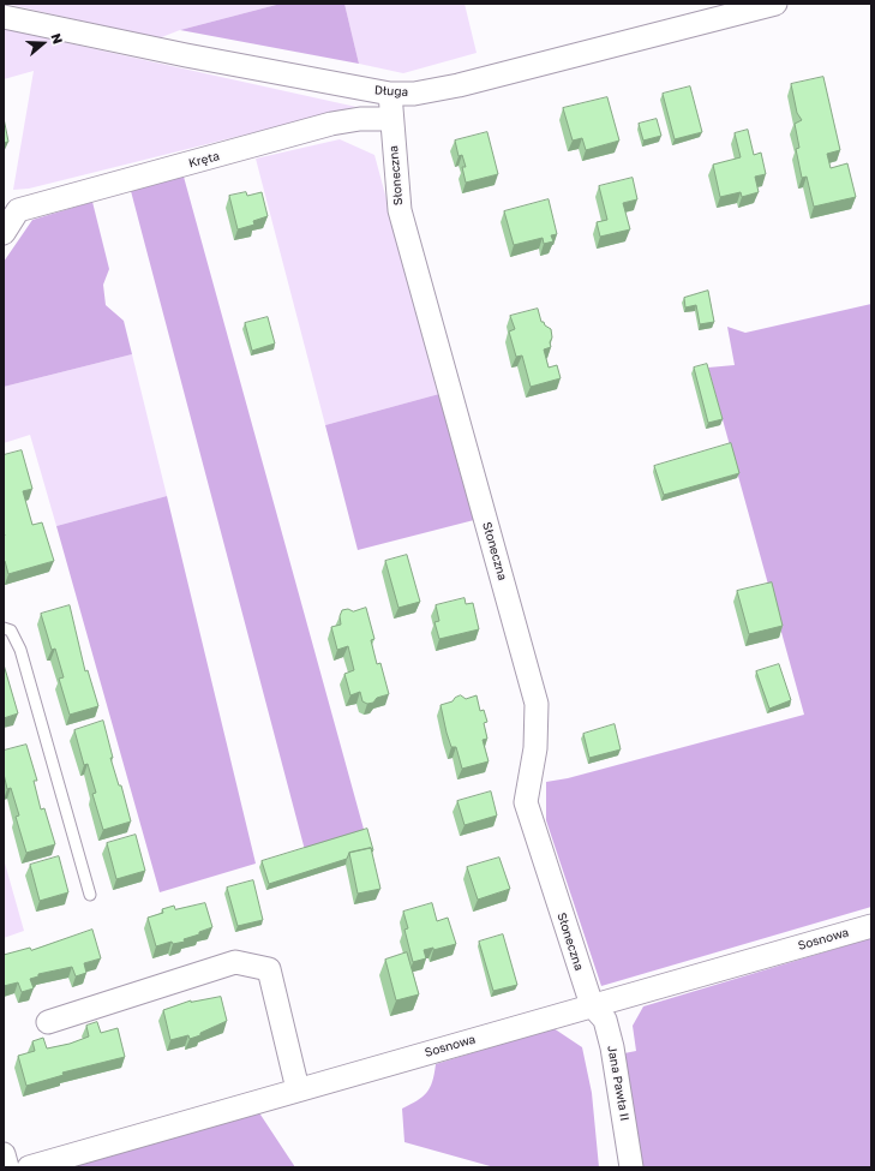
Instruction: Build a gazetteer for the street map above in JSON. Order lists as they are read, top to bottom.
{
  "streets": {
    "street": [
      "Długa",
      "Kręta",
      "Słoneczna",
      "Sosnowa",
      "Jana Pawła II"
    ]
  },
  "crossings": [
    ["Długa", "Słoneczna"],
    ["Kręta", "Słoneczna"],
    ["Słoneczna", "Sosnowa"],
    ["Słoneczna", "Jana Pawła II"],
    ["Sosnowa", "Jana Pawła II"]
  ],
  "north": "right"
}
